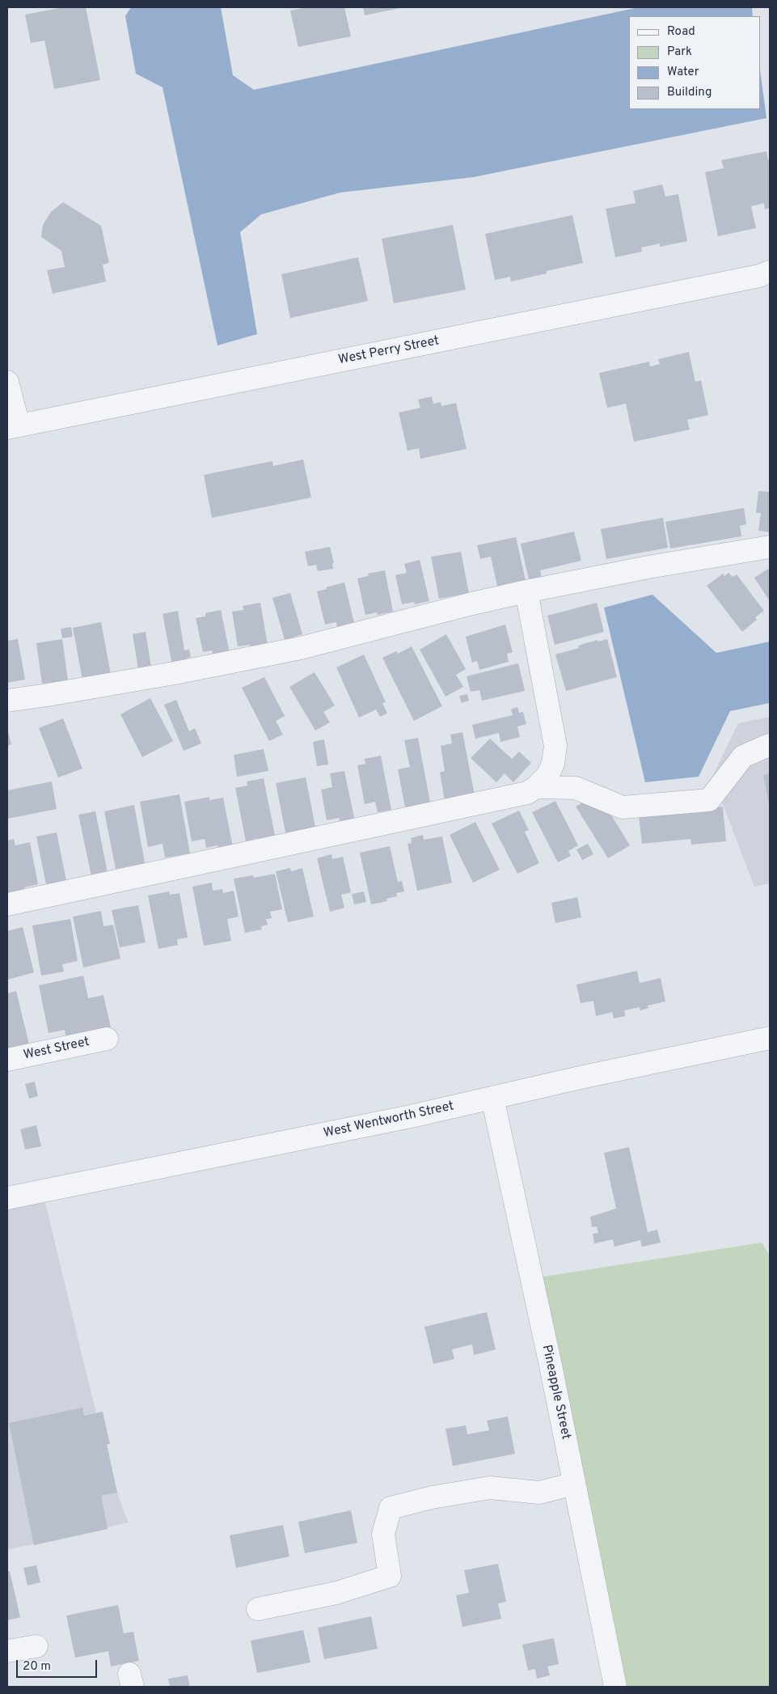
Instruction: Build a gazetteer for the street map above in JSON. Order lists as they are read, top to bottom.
{
  "streets": {
    "street": [
      "West Perry Street",
      "West Street",
      "West Wentworth Street",
      "Pineapple Street"
    ]
  },
  "crossings": [
    ["West Wentworth Street", "Pineapple Street"]
  ],
  "legend": [
    "Road",
    "Park",
    "Water",
    "Building"
  ],
  "scale_bar": "20 m"
}
